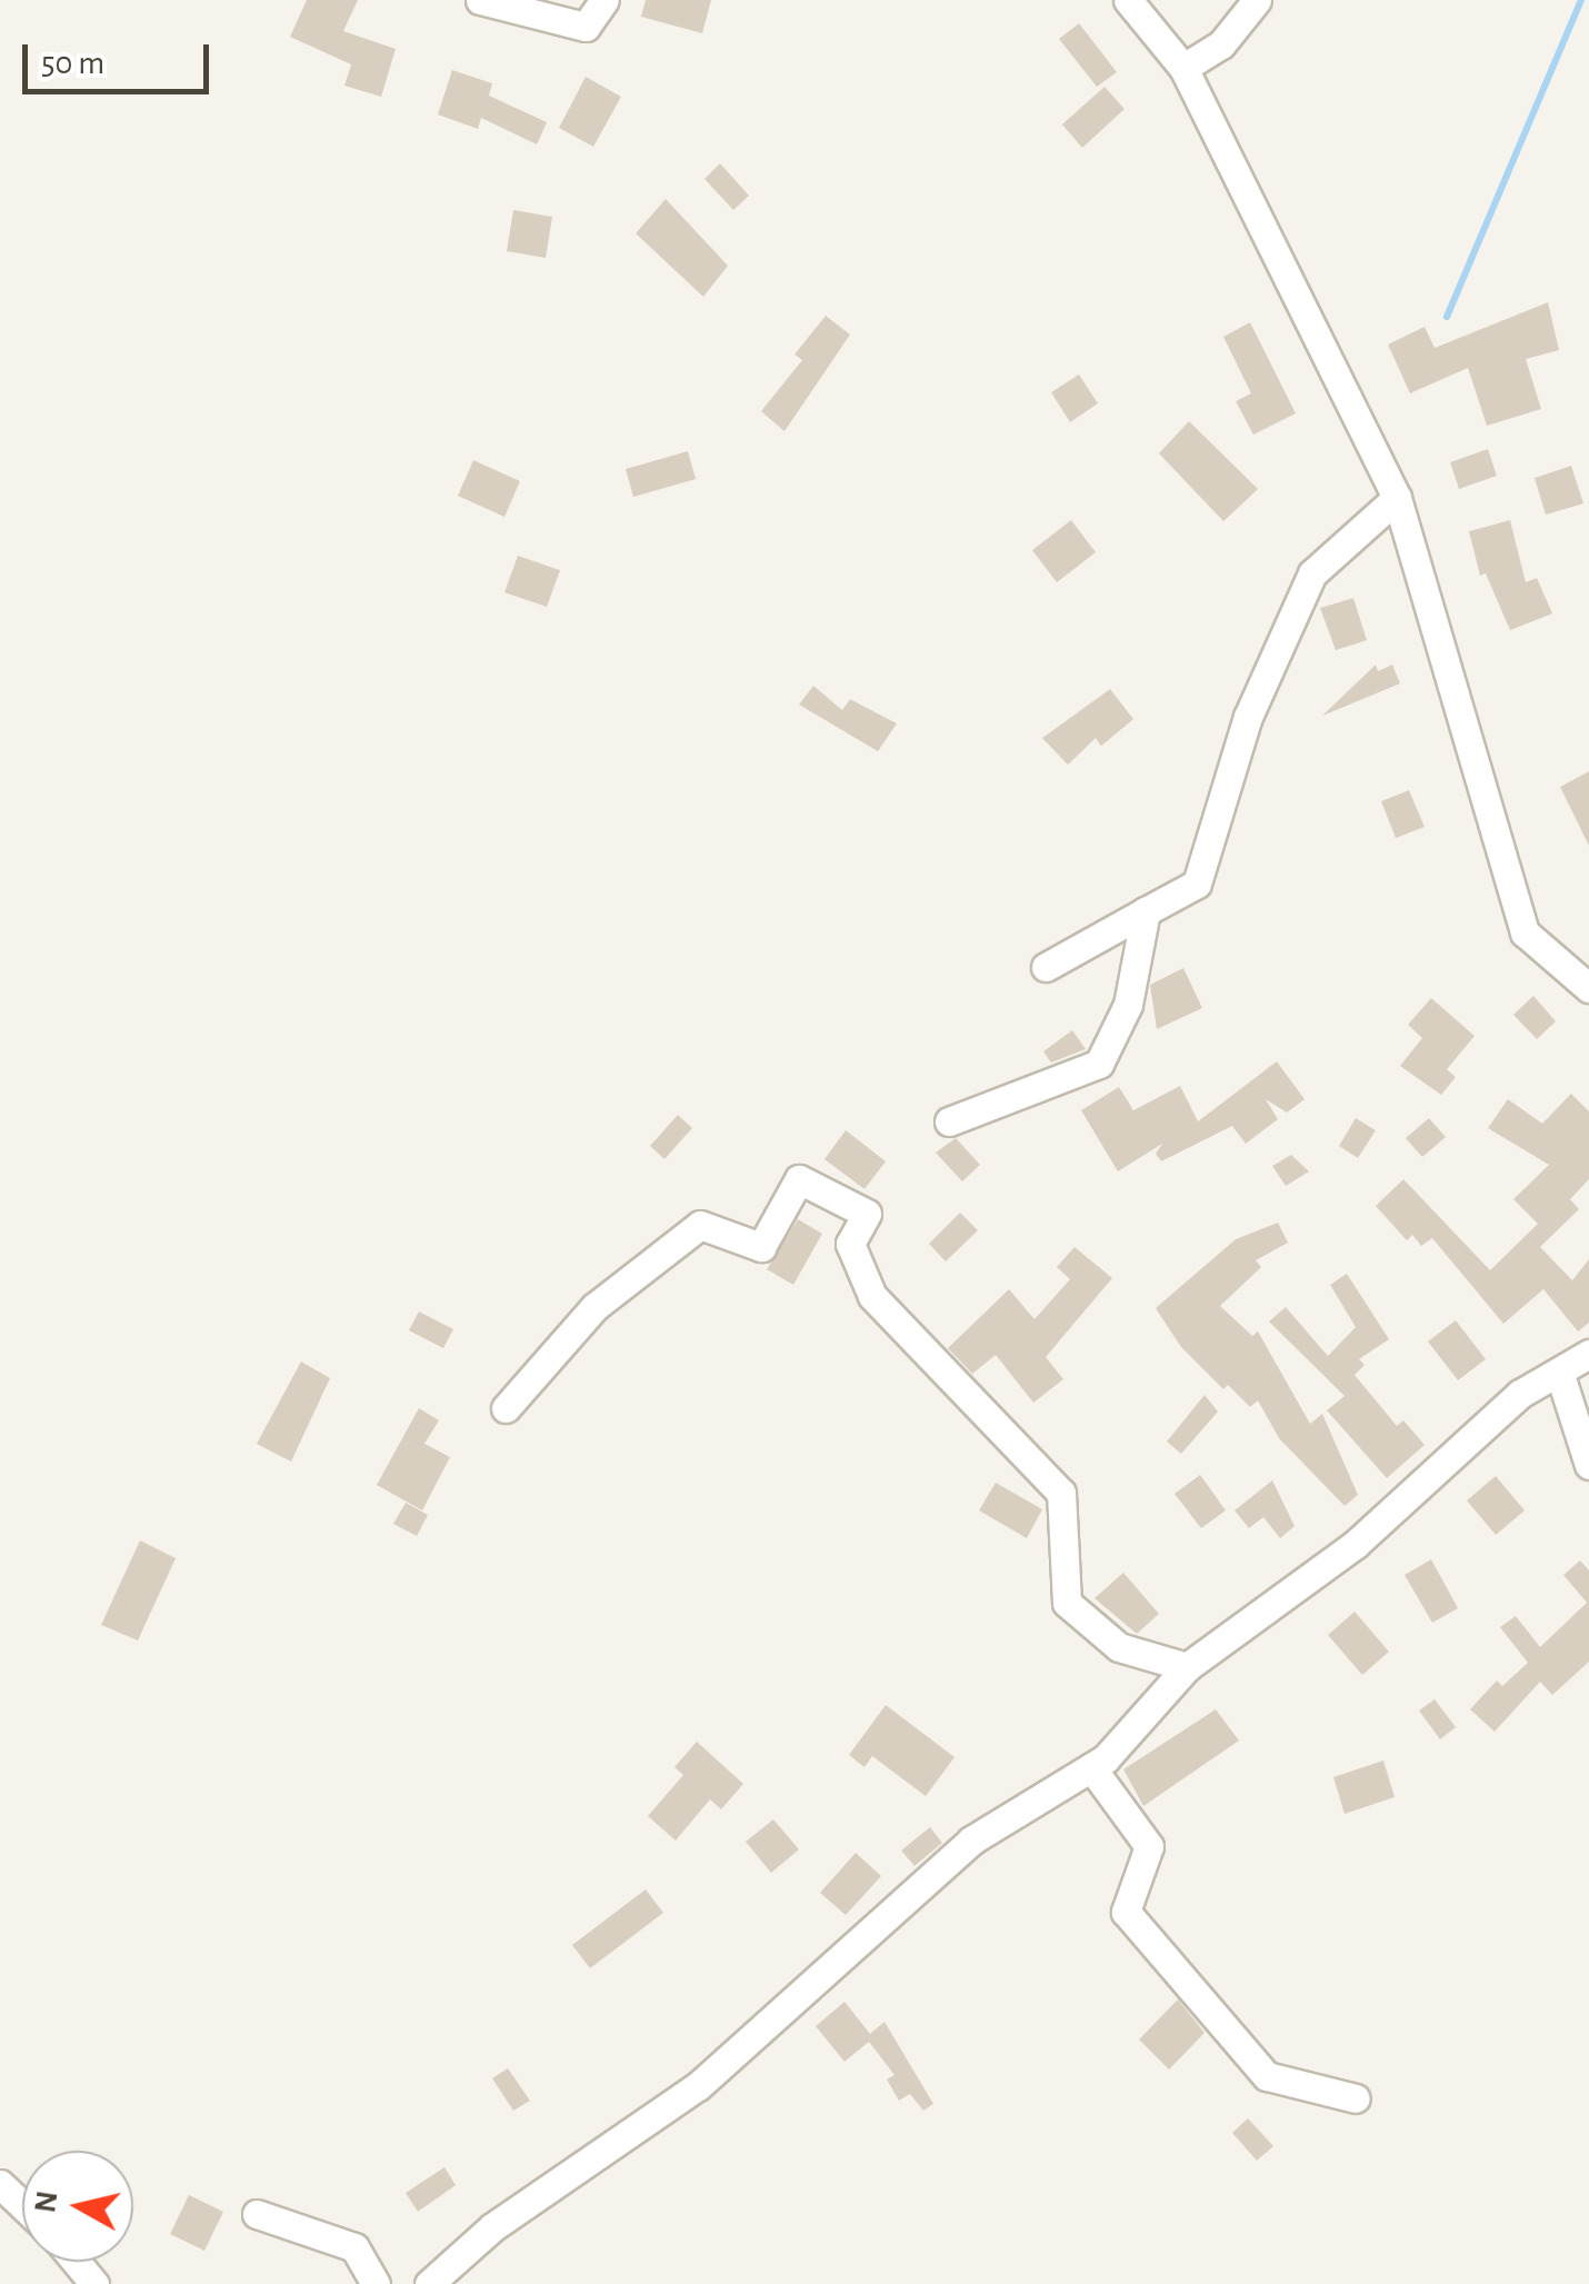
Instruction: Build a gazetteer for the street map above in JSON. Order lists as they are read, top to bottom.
{
  "scale_bar": "50 m",
  "north": "left"
}
